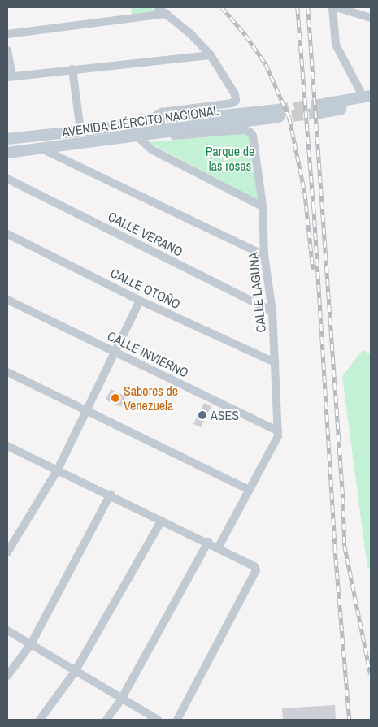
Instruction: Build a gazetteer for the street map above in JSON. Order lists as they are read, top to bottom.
{
  "streets": {
    "main road": ["AVENIDA EJÉRCITO NACIONAL"],
    "street": [
      "CALLE VERANO",
      "CALLE OTOÑO",
      "CALLE LAGUNA",
      "CALLE INVIERNO"
    ]
  },
  "crossings": [
    ["AVENIDA EJÉRCITO NACIONAL", "CALLE LAGUNA"],
    ["CALLE VERANO", "CALLE LAGUNA"],
    ["CALLE OTOÑO", "CALLE LAGUNA"],
    ["CALLE LAGUNA", "CALLE INVIERNO"]
  ],
  "parks": ["Parque de las rosas"],
  "places": ["Sabores de Venezuela", "ASES"]
}
